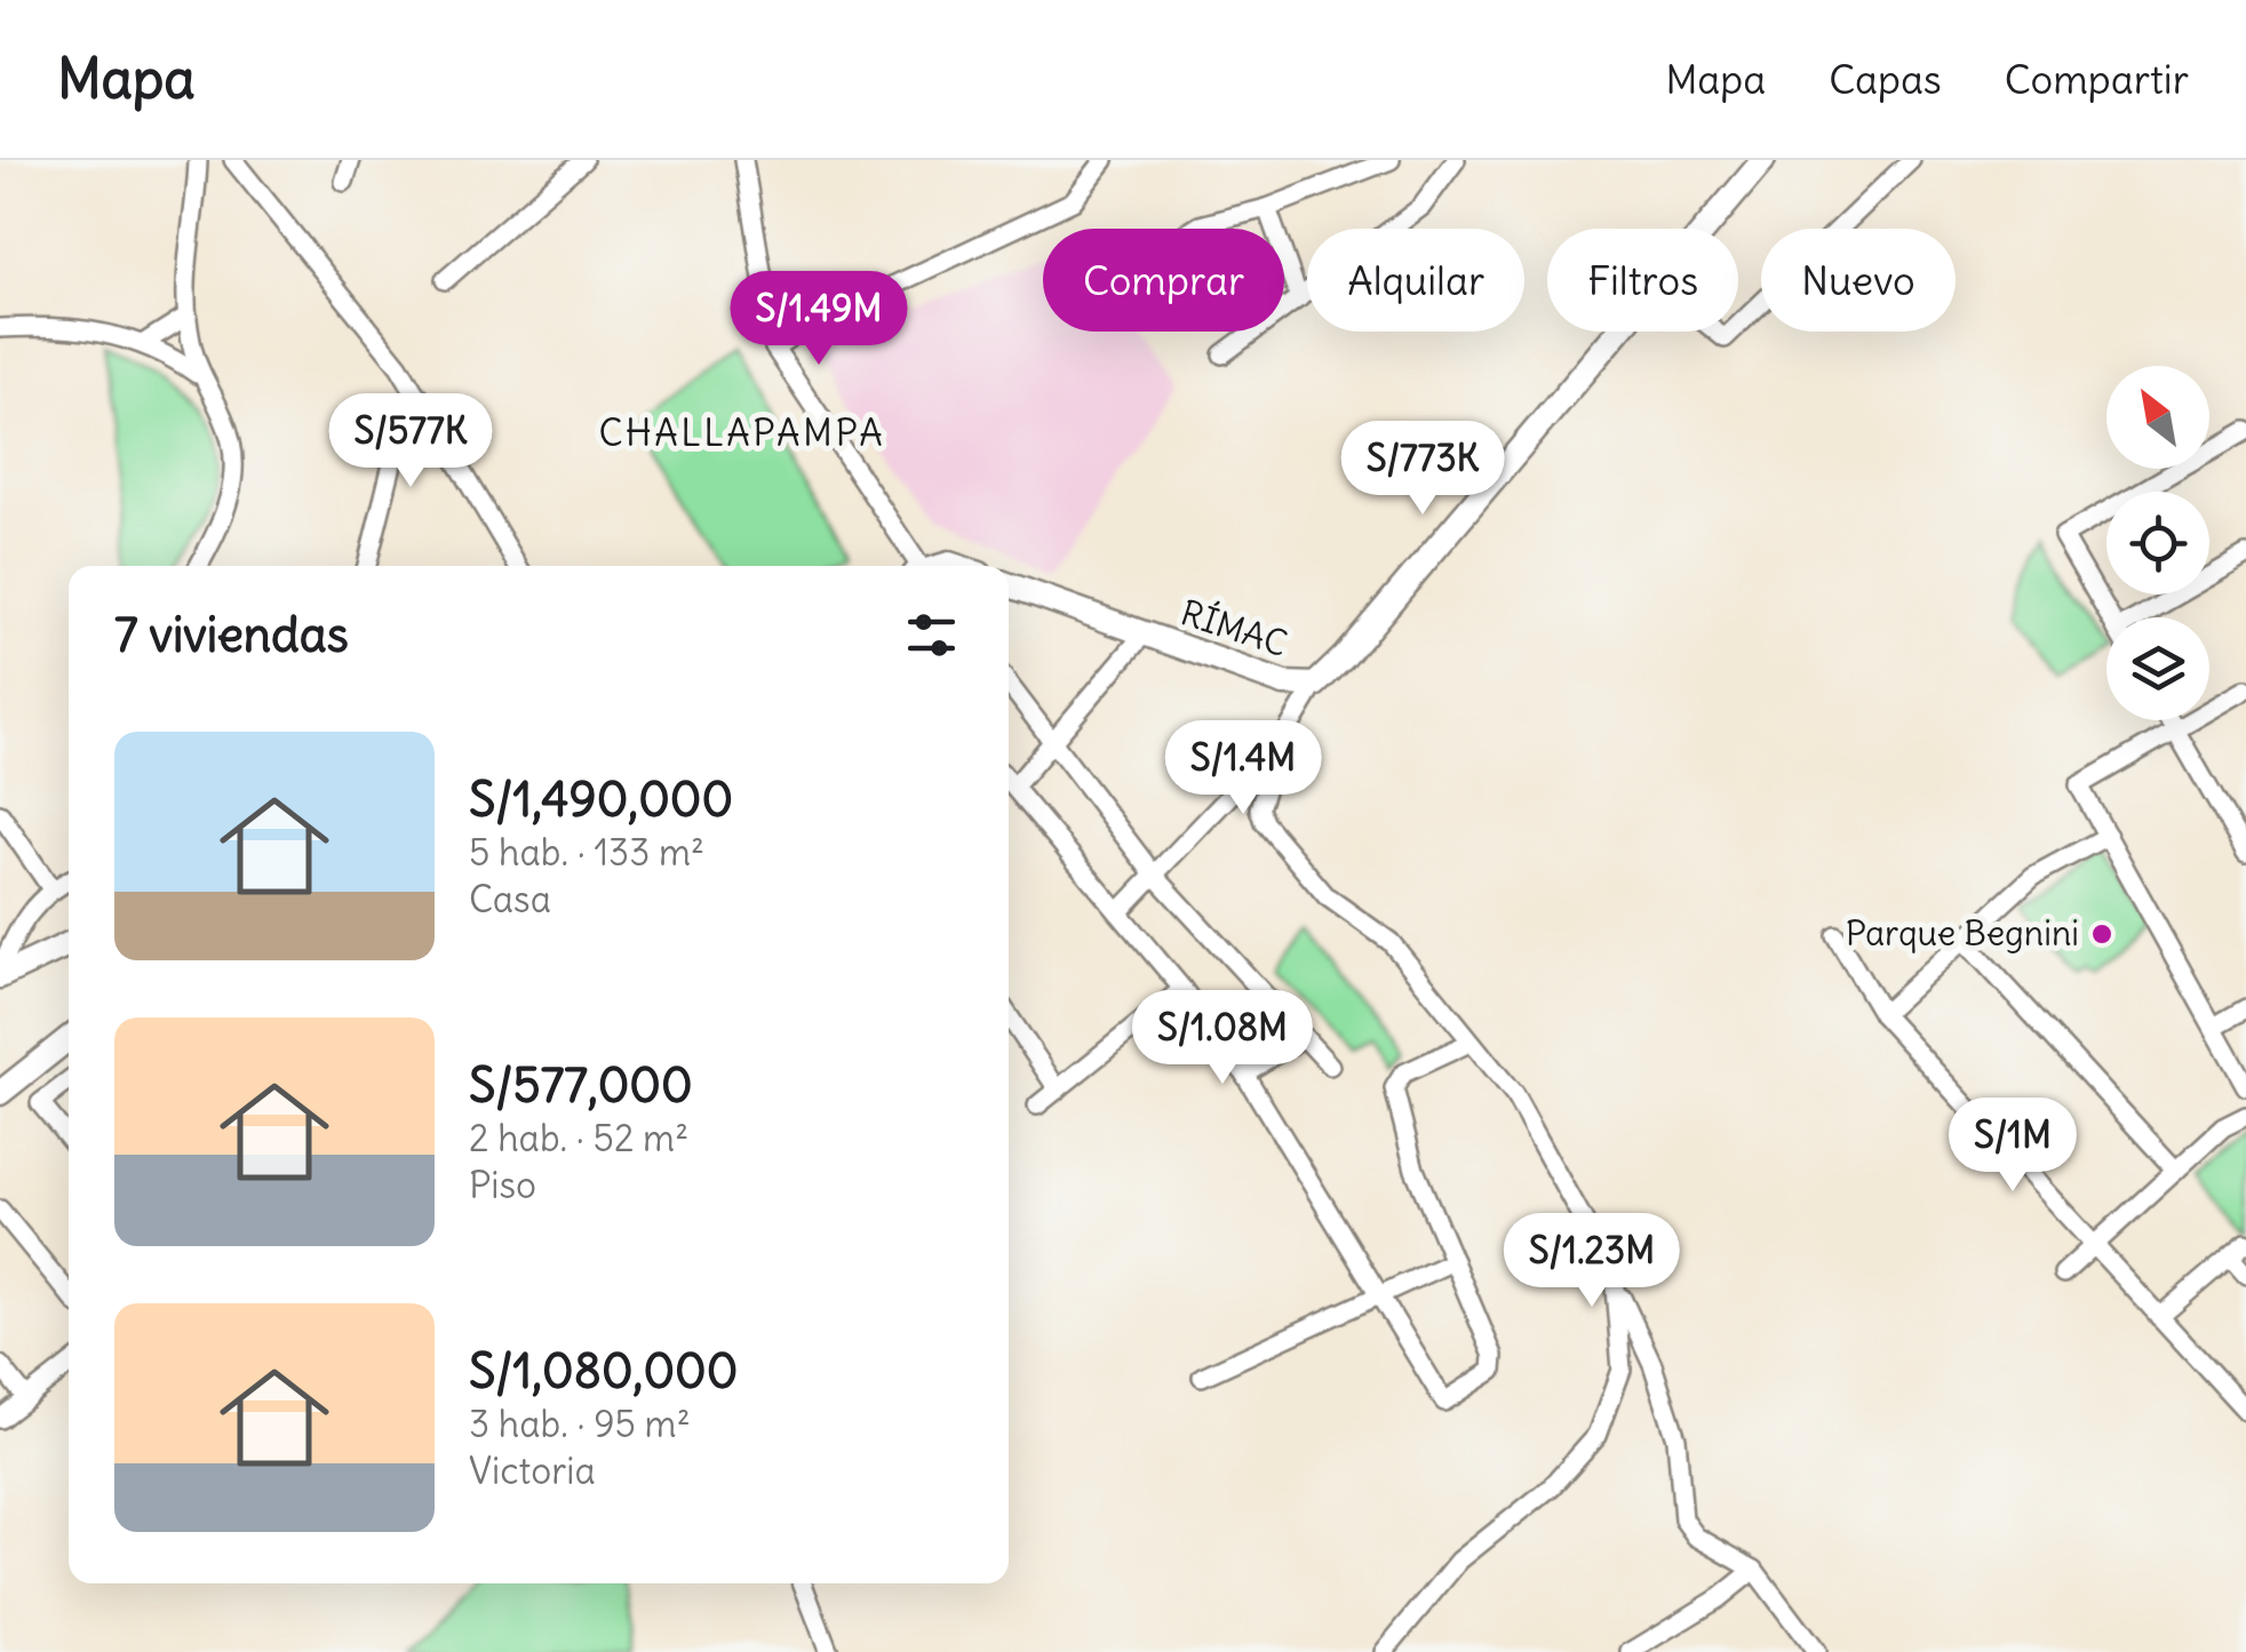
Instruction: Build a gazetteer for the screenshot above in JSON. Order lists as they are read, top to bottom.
{
  "streets": {
    "street": ["RÍMAC"]
  },
  "districts": ["CHALLAPAMPA"],
  "places": ["Parque Begnini"],
  "north": "top left",
  "page": {
    "header": "Mapa",
    "nav": ["Mapa", "Capas", "Compartir"],
    "chip": [
      "Comprar",
      "Alquilar",
      "Filtros",
      "Nuevo"
    ],
    "price": [
      "S/1.49M",
      "S/577K",
      "S/773K",
      "S/1.4M",
      "S/1.08M",
      "S/1M",
      "S/1.23M"
    ],
    "heading": "7 viviendas",
    "list": [
      {
        "name": "S/1,490,000",
        "note": "5 hab. · 133 m² · Casa"
      },
      {
        "name": "S/577,000",
        "note": "2 hab. · 52 m² · Piso"
      },
      {
        "name": "S/1,080,000",
        "note": "3 hab. · 95 m² · Victoria"
      }
    ]
  }
}
